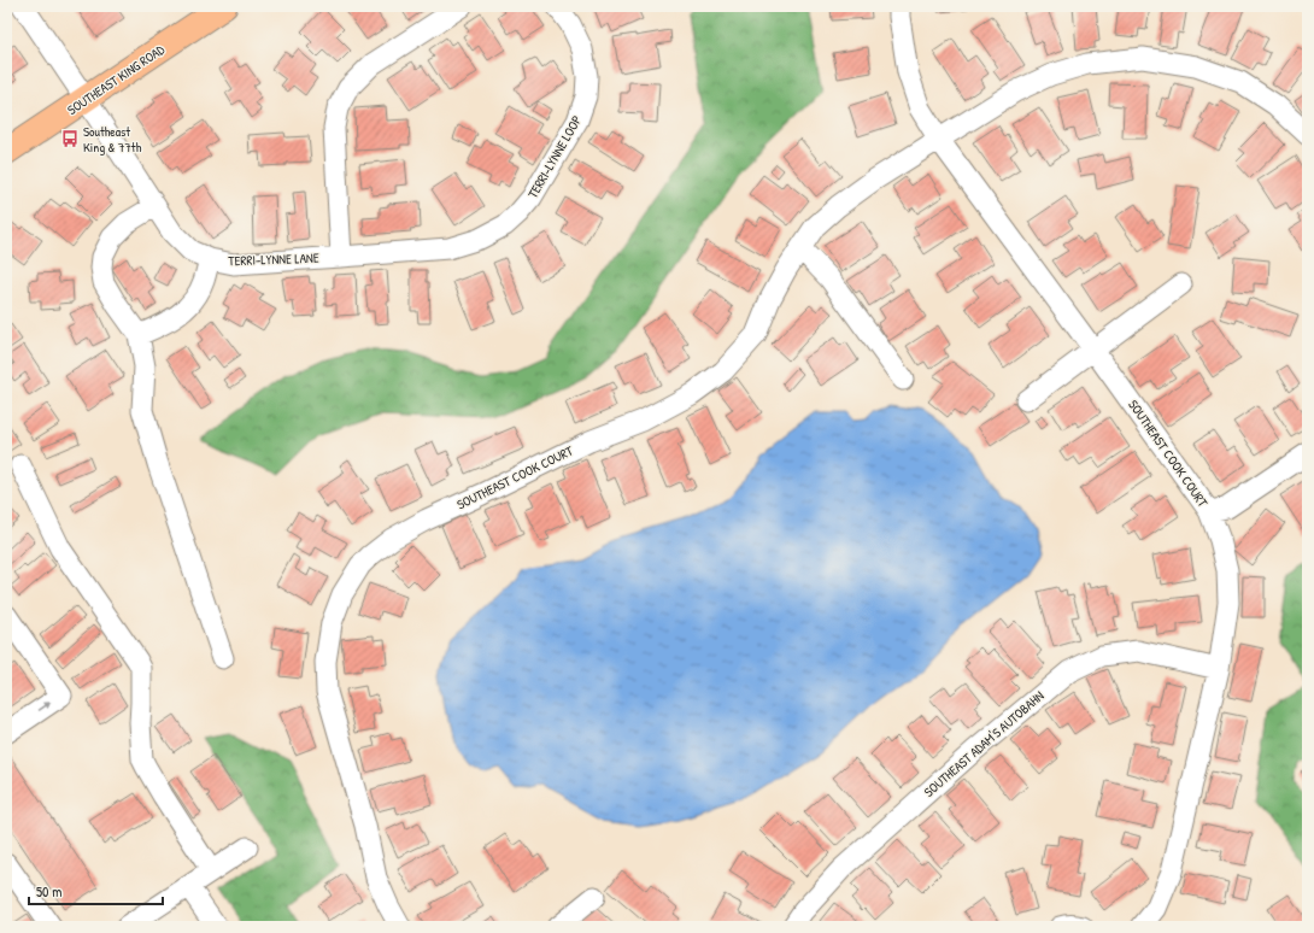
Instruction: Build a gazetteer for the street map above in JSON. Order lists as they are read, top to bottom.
{
  "streets": {
    "main road": ["SOUTHEAST KING ROAD"],
    "street": [
      "TERRI-LYNNE LOOP",
      "TERRI-LYNNE LANE",
      "SOUTHEAST COOK COURT",
      "SOUTHEAST ADAM'S AUTOBAHN"
    ]
  },
  "crossings": [
    ["SOUTHEAST KING ROAD", "TERRI-LYNNE LANE"],
    ["TERRI-LYNNE LOOP", "TERRI-LYNNE LANE"],
    ["SOUTHEAST COOK COURT", "SOUTHEAST ADAM'S AUTOBAHN"]
  ],
  "places": {
    "bus stop": ["Southeast King & 77th"]
  },
  "scale_bar": "50 m"
}
